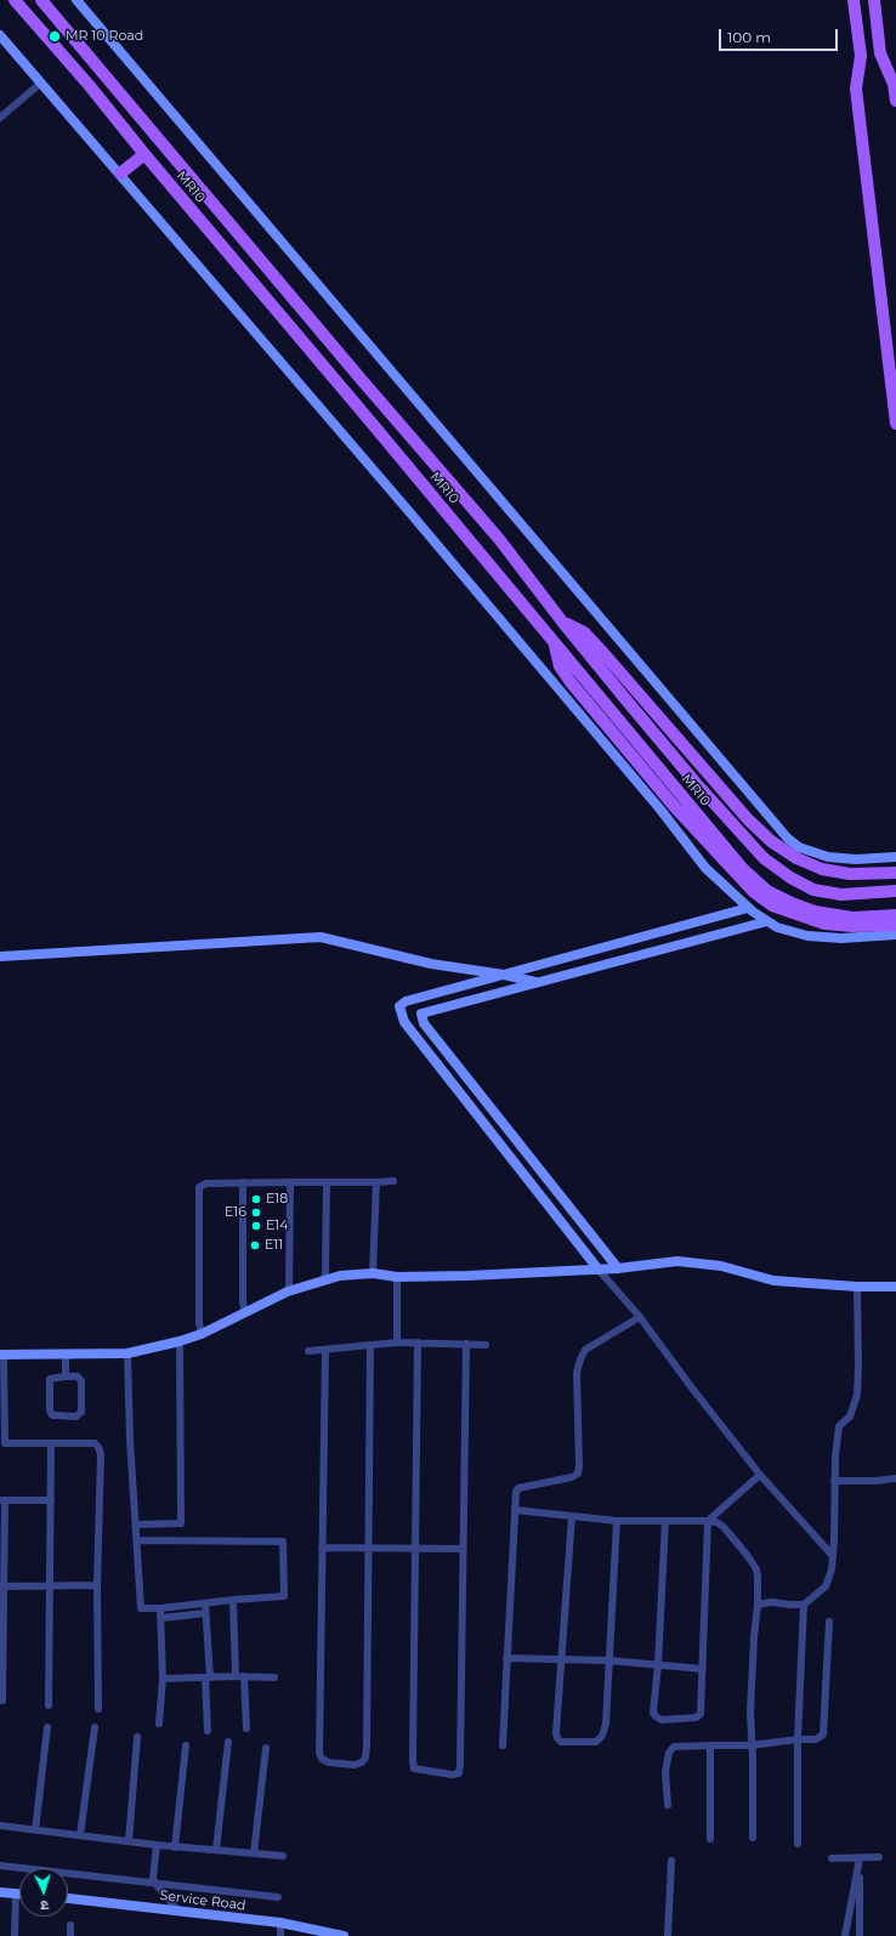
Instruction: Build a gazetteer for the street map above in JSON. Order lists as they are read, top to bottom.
{
  "streets": {
    "main road": ["MR10"],
    "street": ["Service Road"]
  },
  "places": [
    "MR 10 Road",
    "E18",
    "E16",
    "E14",
    "E11"
  ],
  "scale_bar": "100 m",
  "north": "bottom"
}
